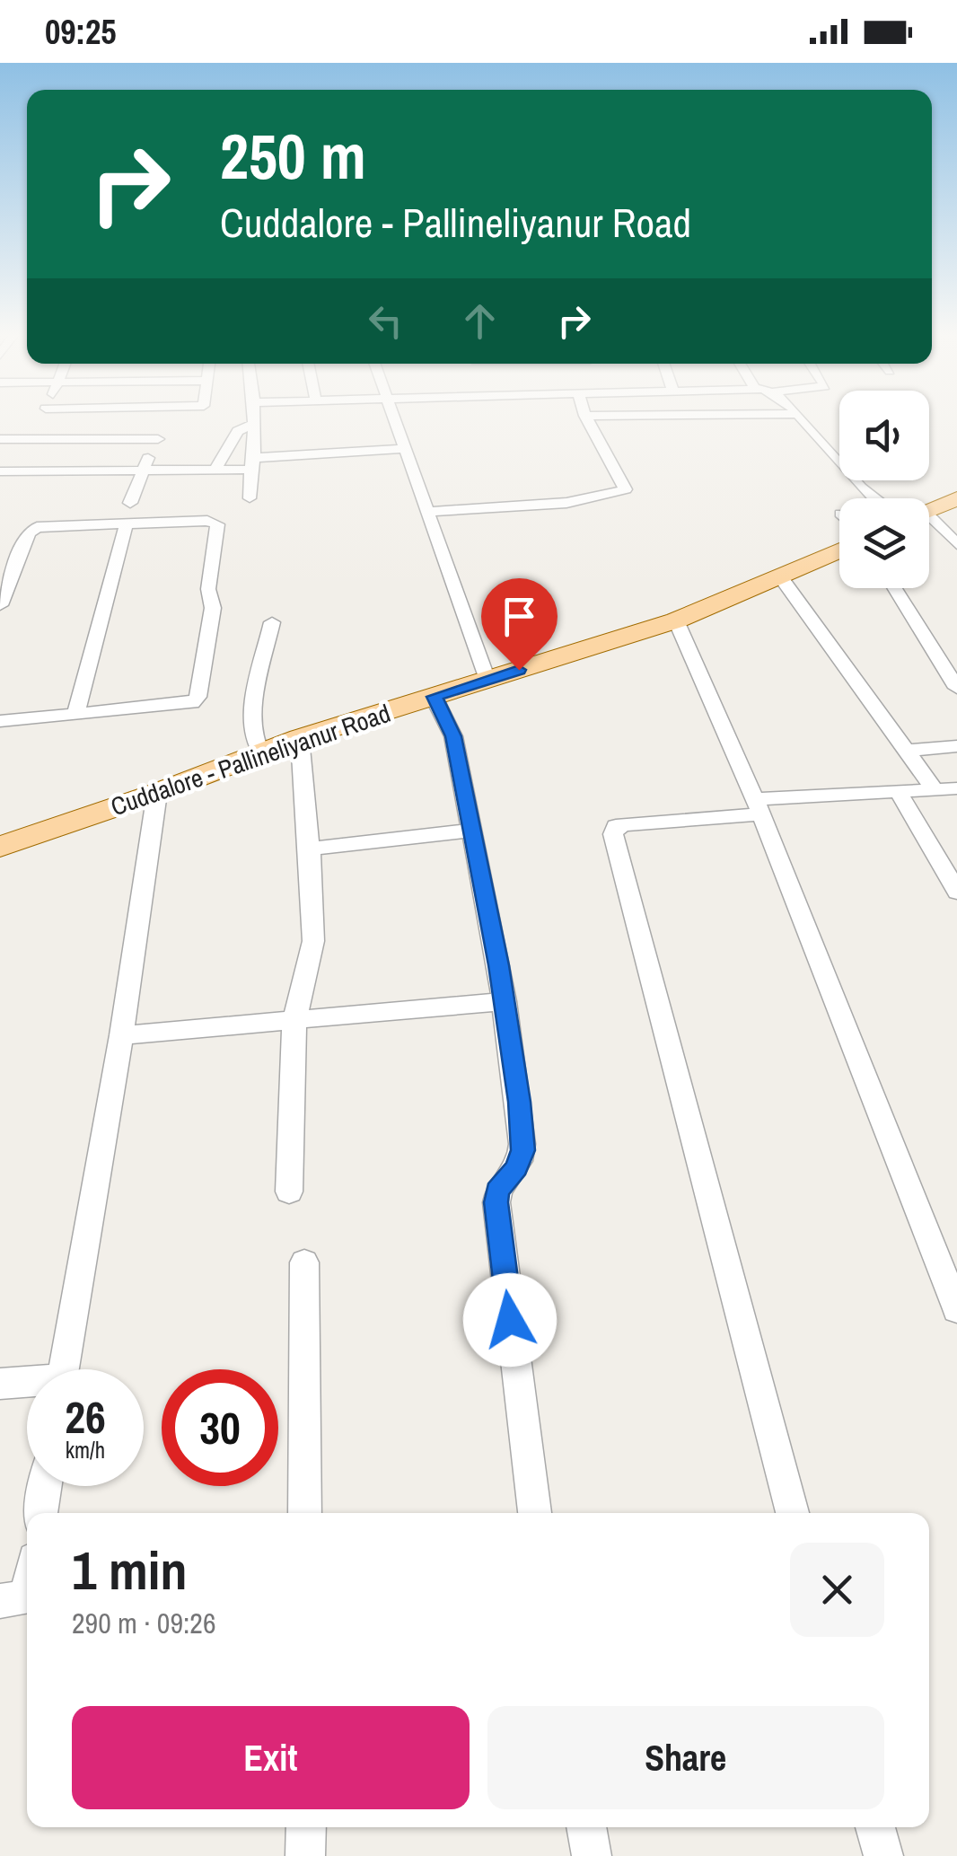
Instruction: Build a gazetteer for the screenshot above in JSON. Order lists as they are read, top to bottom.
{
  "streets": {
    "main road": ["Cuddalore - Pallineliyanur Road"]
  },
  "page": {
    "status": "09:25",
    "turn": ["250 m", "Cuddalore - Pallineliyanur Road"],
    "speed": "26 km/h",
    "limit": "30",
    "heading": ["1 min", "290 m · 09:26"],
    "buttons": ["Exit", "Share"]
  }
}
